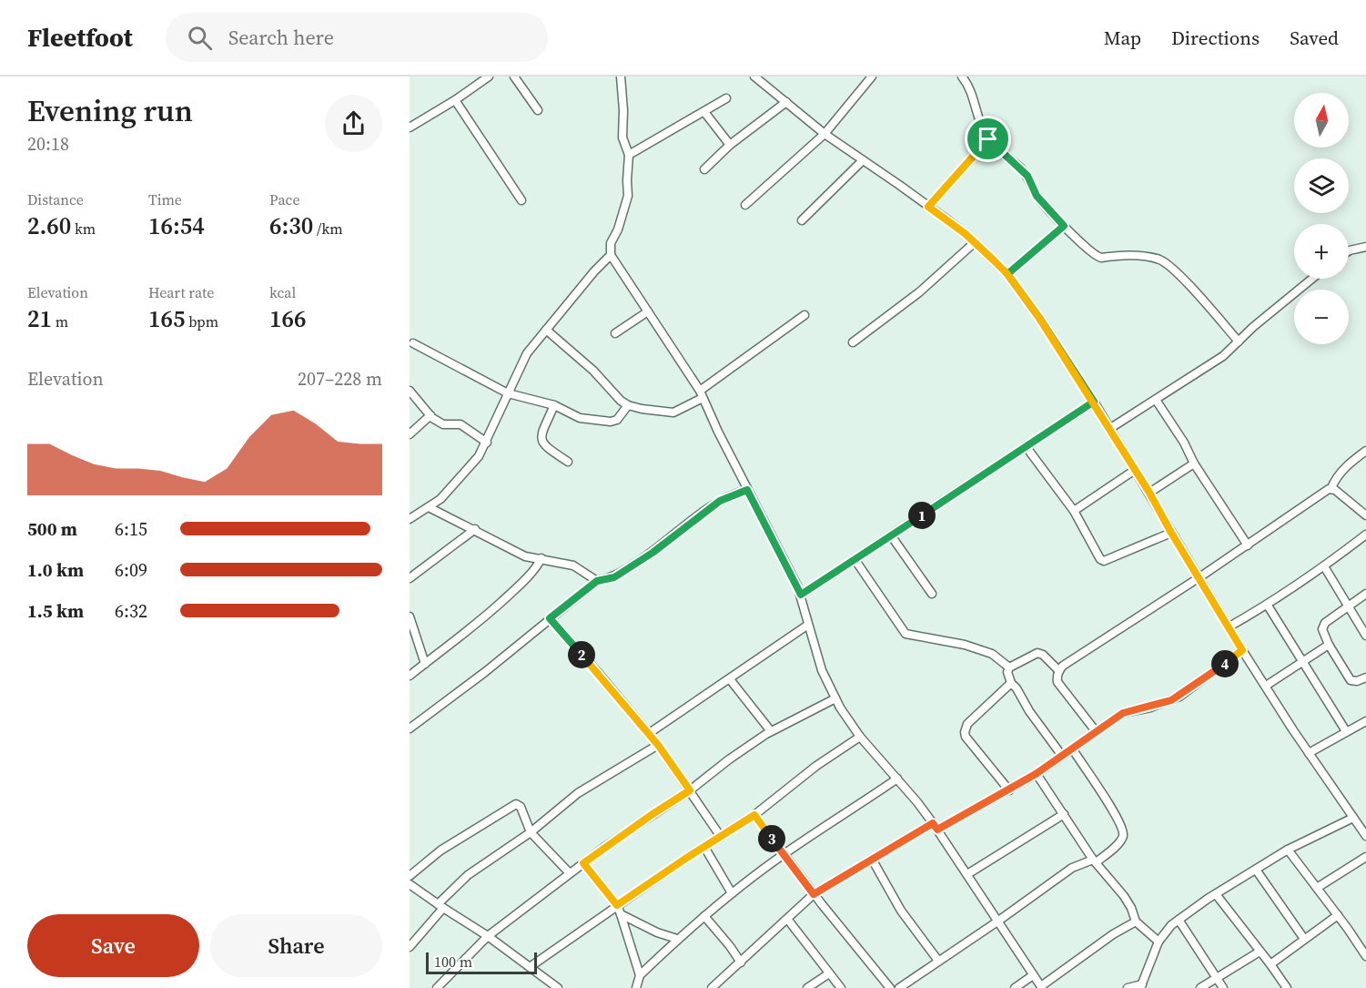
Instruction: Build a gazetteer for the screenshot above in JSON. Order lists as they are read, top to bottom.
{
  "scale_bar": "100 m",
  "north": "top",
  "page": {
    "header": "Fleetfoot",
    "search": "Search here",
    "nav": ["Map", "Directions", "Saved"],
    "heading": ["Evening run", "20:18"],
    "map_buttons": ["+", "−"],
    "stats": [
      ["Distance", "2.60 km"],
      ["Time", "16:54"],
      ["Pace", "6:30 /km"],
      ["Elevation", "21 m"],
      ["Heart rate", "165 bpm"],
      ["kcal", "166"]
    ],
    "chart": ["Elevation", "207–228 m"],
    "pins": [
      "1",
      "2",
      "4",
      "3"
    ],
    "list": [
      {
        "name": "500 m",
        "note": "6:15"
      },
      {
        "name": "1.0 km",
        "note": "6:09"
      },
      {
        "name": "1.5 km",
        "note": "6:32"
      }
    ],
    "buttons": ["Save", "Share"],
    "scale": "100 m"
  }
}
